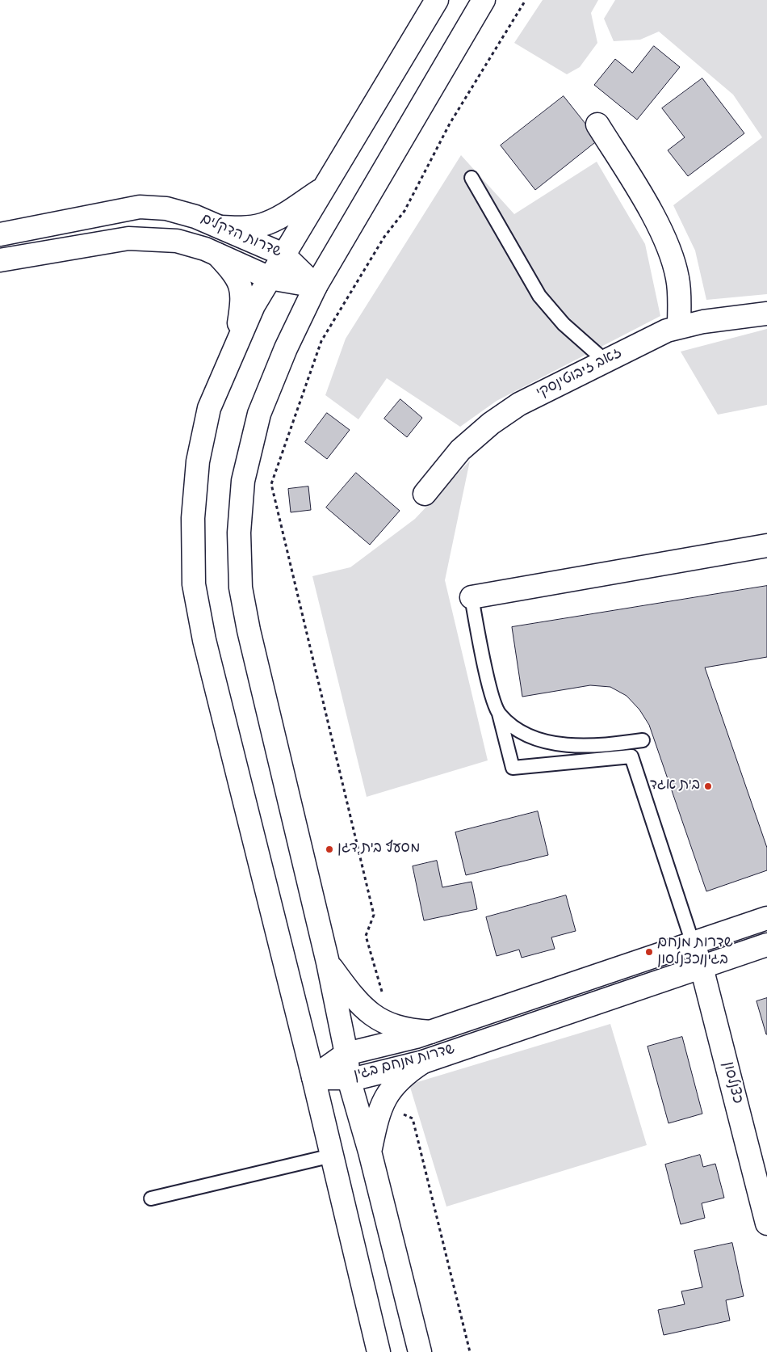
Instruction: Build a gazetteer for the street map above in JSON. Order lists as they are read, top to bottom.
{
  "streets": {
    "main road": [
      "שדרות הדקלים",
      "זאב ז'בוטינסקי",
      "שדרות מנחם בגין",
      "כצנלסון"
    ]
  },
  "crossings": [
    ["שדרות מנחם בגין", "כצנלסון"]
  ],
  "places": ["בית אגד", "מסעף בית דגן", "שדרות מנחם בגין/כצנלסון"]
}
